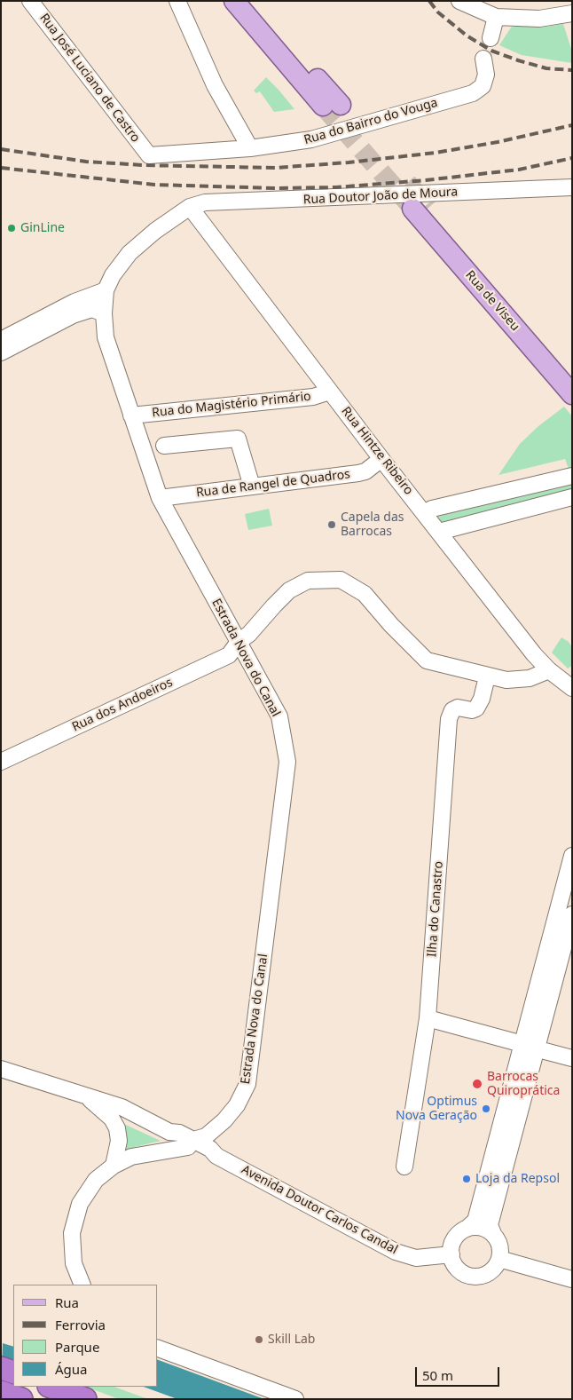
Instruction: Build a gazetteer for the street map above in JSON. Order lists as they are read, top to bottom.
{
  "streets": {
    "main road": ["Rua de Viseu"],
    "street": [
      "Rua José Luciano de Castro",
      "Rua do Bairro do Vouga",
      "Rua Doutor João de Moura",
      "Rua do Magistério Primário",
      "Rua Hintze Ribeiro",
      "Rua de Rangel de Quadros",
      "Estrada Nova do Canal",
      "Rua dos Andoeiros",
      "Ilha do Canastro",
      "Avenida Doutor Carlos Candal"
    ]
  },
  "crossings": [
    ["Rua José Luciano de Castro", "Rua do Bairro do Vouga"],
    ["Rua Doutor João de Moura", "Rua Hintze Ribeiro"],
    ["Rua Doutor João de Moura", "Estrada Nova do Canal"],
    ["Rua do Magistério Primário", "Rua Hintze Ribeiro"],
    ["Rua do Magistério Primário", "Estrada Nova do Canal"],
    ["Rua Hintze Ribeiro", "Rua de Rangel de Quadros"],
    ["Rua Hintze Ribeiro", "Estrada Nova do Canal"],
    ["Rua Hintze Ribeiro", "Rua dos Andoeiros"],
    ["Rua de Rangel de Quadros", "Estrada Nova do Canal"],
    ["Estrada Nova do Canal", "Rua dos Andoeiros"],
    ["Estrada Nova do Canal", "Avenida Doutor Carlos Candal"],
    ["Rua dos Andoeiros", "Ilha do Canastro"]
  ],
  "places": [
    "GinLine",
    "Capela das Barrocas",
    "Barrocas Quiroprática",
    "Optimus Nova Geração",
    "Loja da Repsol",
    "Skill Lab"
  ],
  "legend": [
    "Rua",
    "Ferrovia",
    "Parque",
    "Água"
  ],
  "scale_bar": "50 m"
}
